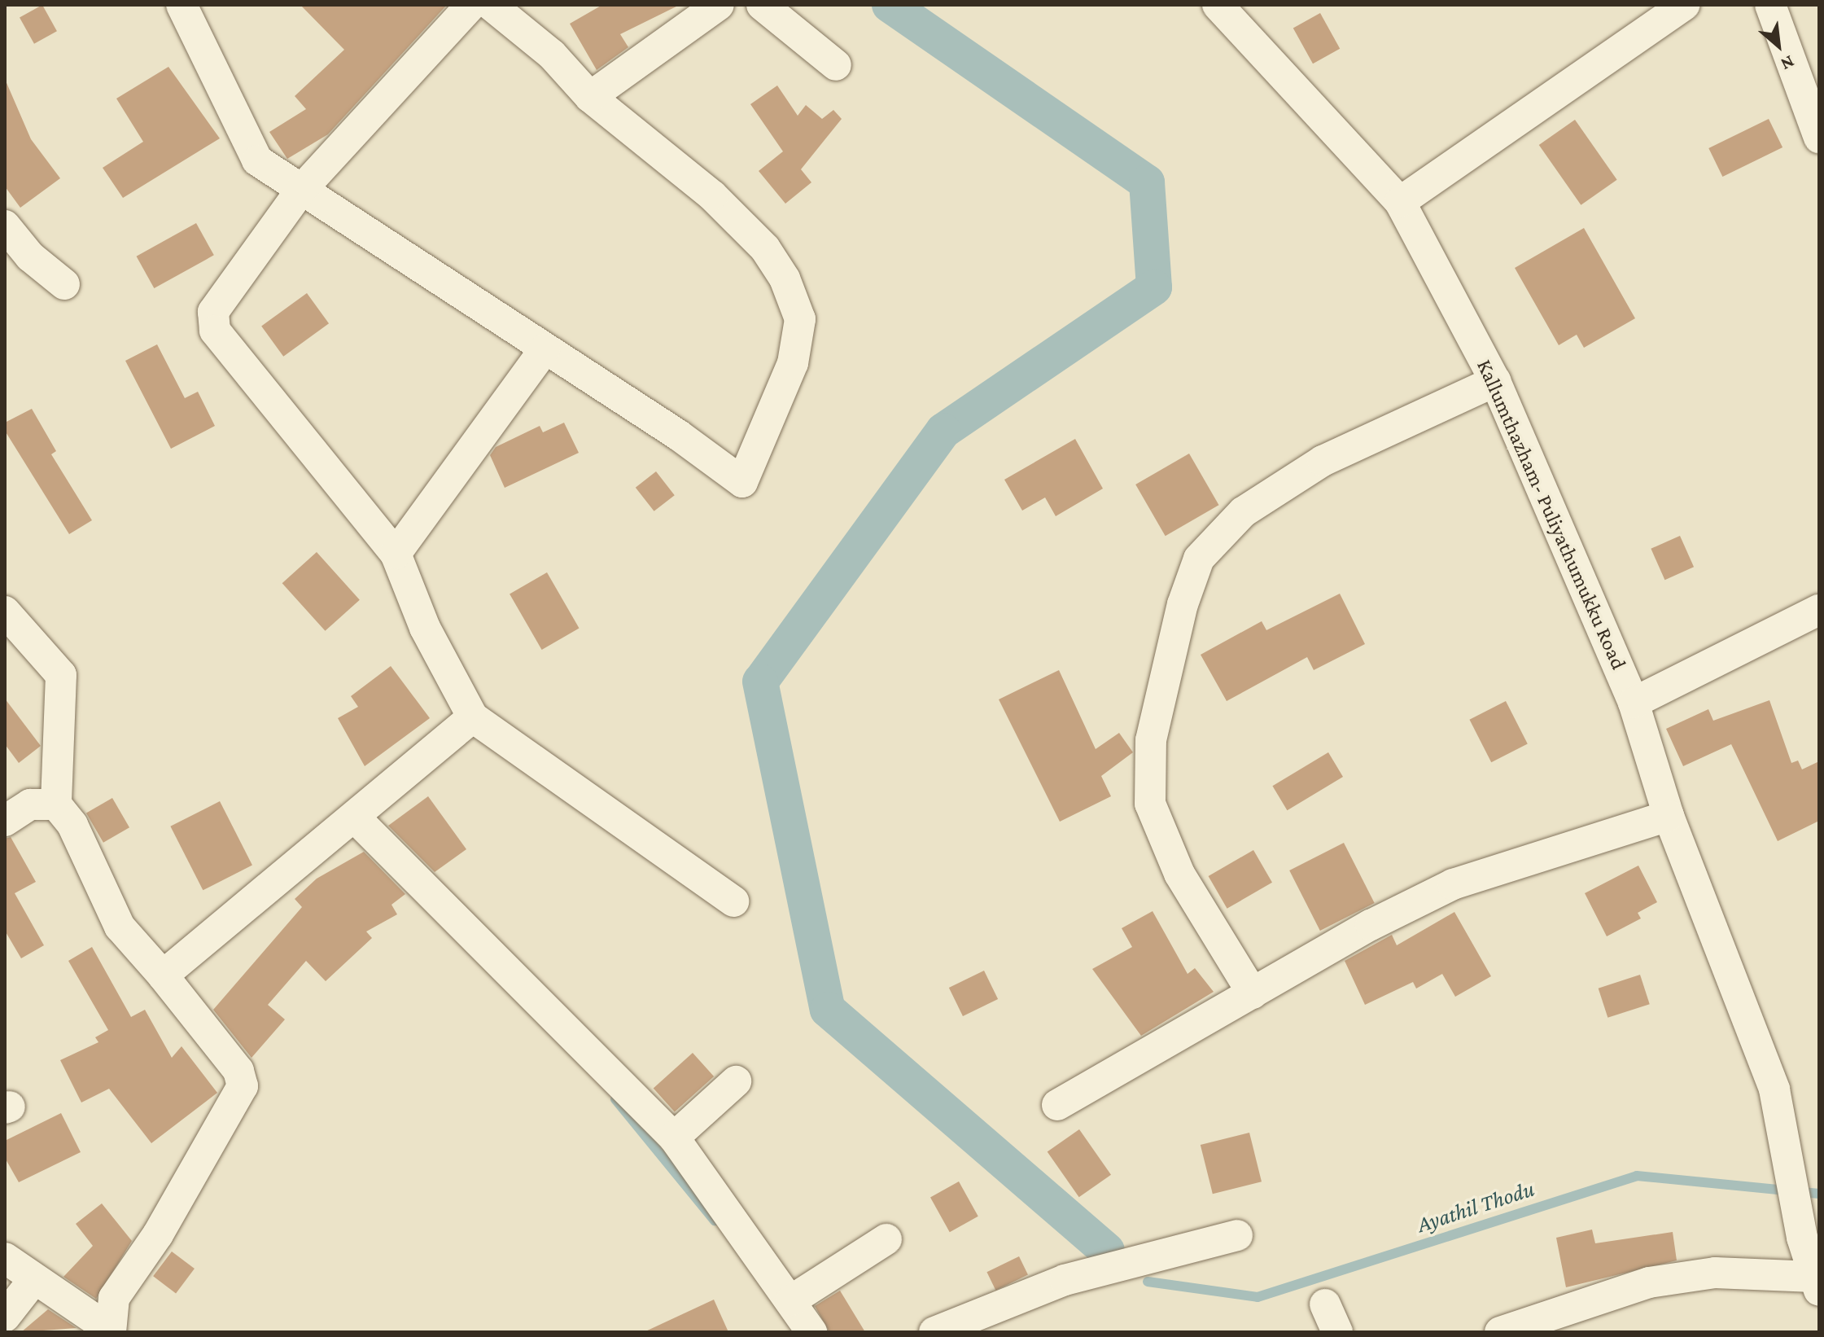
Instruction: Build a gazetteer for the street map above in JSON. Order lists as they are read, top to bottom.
{
  "streets": {
    "street": ["Kallumthazham- Puliyathumukku Road"]
  },
  "water": ["Ayathil Thodu"],
  "north": "bottom right"
}
